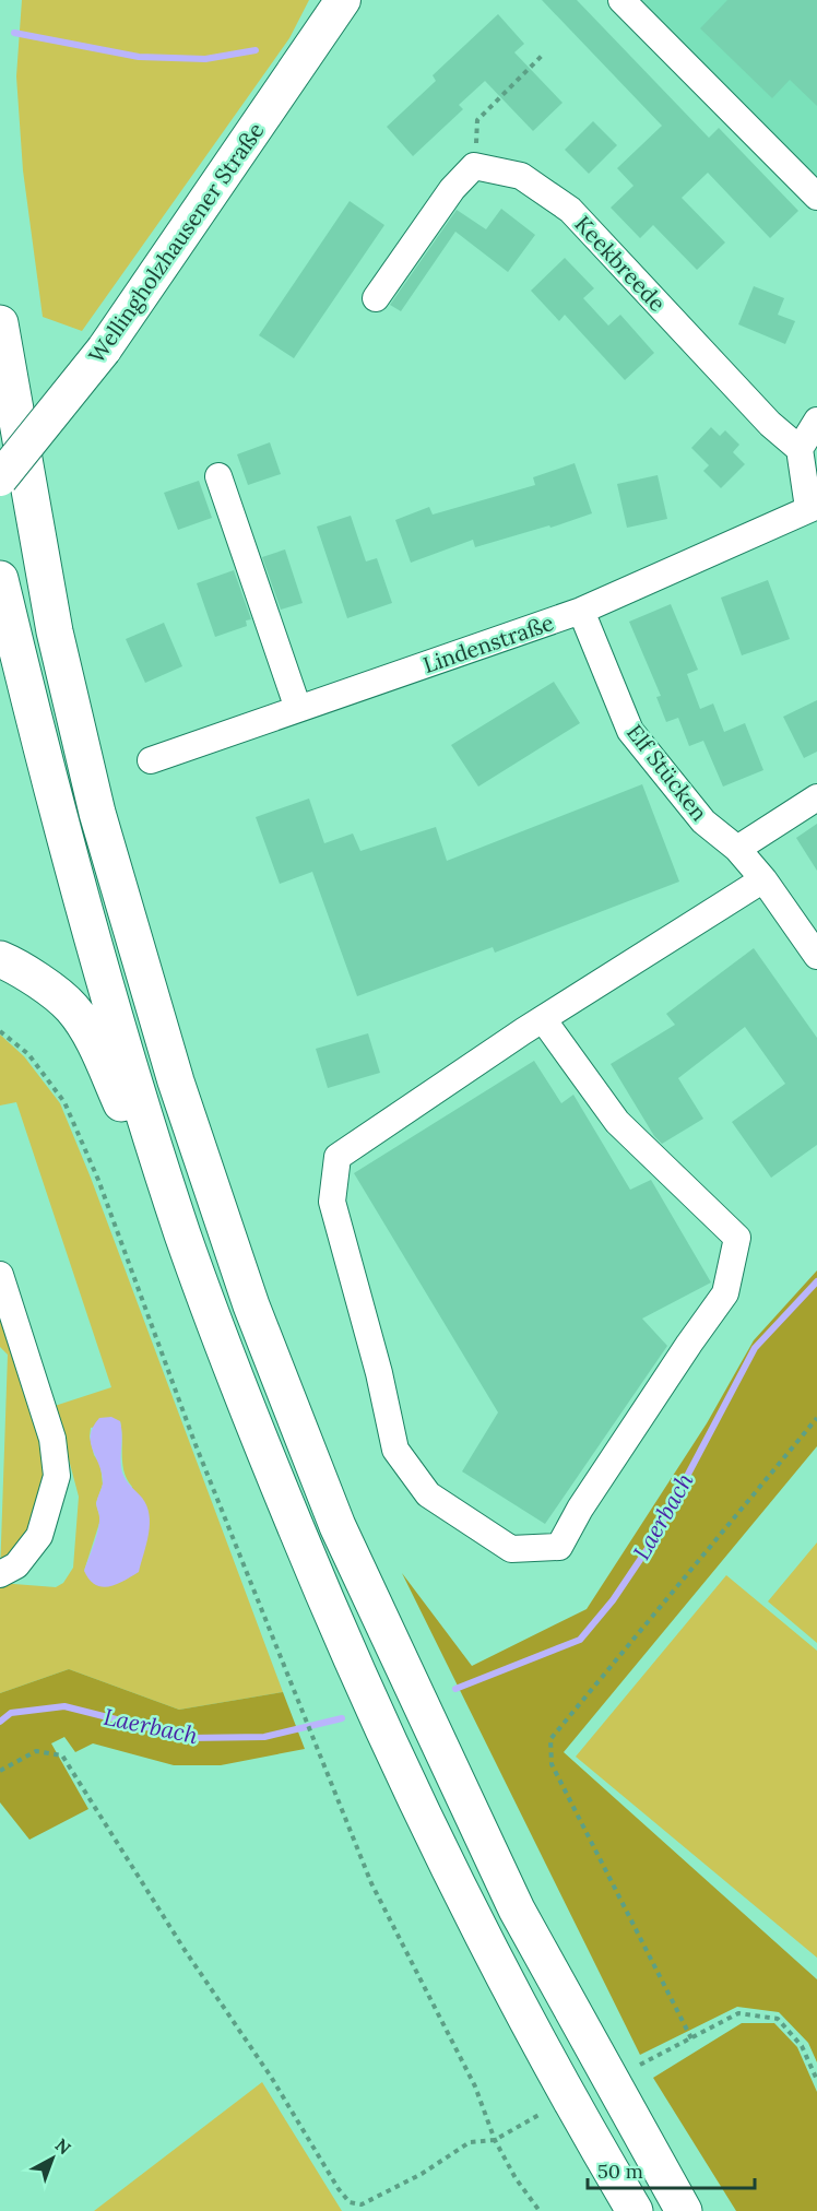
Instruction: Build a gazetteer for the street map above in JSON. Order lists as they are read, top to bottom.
{
  "streets": {
    "main road": ["Wellingholzhausener Straße"],
    "street": ["Keekbreede", "Lindenstraße", "Elf Stücken"]
  },
  "crossings": [
    ["Lindenstraße", "Elf Stücken"]
  ],
  "water": ["Laerbach"],
  "scale_bar": "50 m",
  "north": "top right"
}
